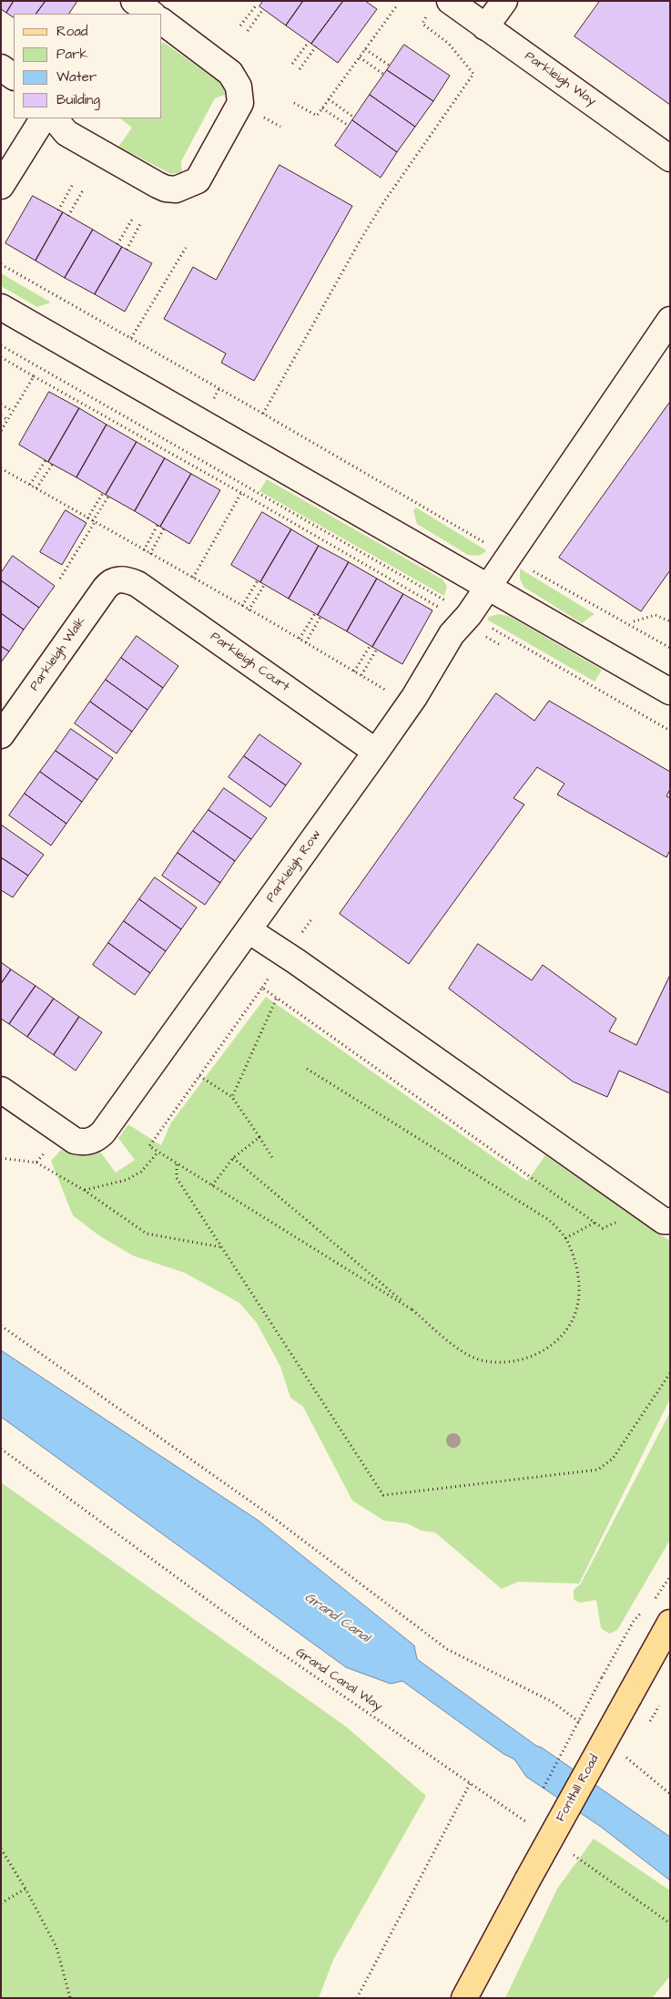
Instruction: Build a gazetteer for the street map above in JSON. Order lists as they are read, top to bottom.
{
  "streets": {
    "main road": ["Fonthill Road"],
    "street": [
      "Parkleigh Way",
      "Parkleigh Walk",
      "Parkleigh Court",
      "Parkleigh Row"
    ],
    "path": ["Grand Canal Way"]
  },
  "crossings": [
    ["Parkleigh Walk", "Parkleigh Court"],
    ["Parkleigh Court", "Parkleigh Row"]
  ],
  "water": ["Grand Canal"],
  "legend": [
    "Road",
    "Park",
    "Water",
    "Building"
  ]
}
